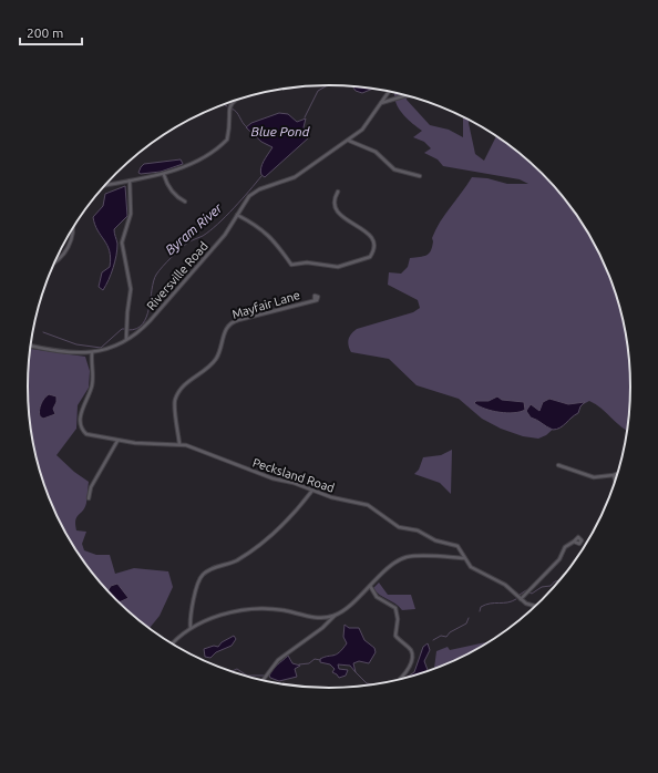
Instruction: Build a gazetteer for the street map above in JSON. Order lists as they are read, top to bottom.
{
  "streets": {
    "street": ["Riversville Road", "Mayfair Lane", "Pecksland Road"]
  },
  "crossings": [
    ["Riversville Road", "Pecksland Road"],
    ["Mayfair Lane", "Pecksland Road"]
  ],
  "water": ["Blue Pond", "Byram River"],
  "scale_bar": "200 m"
}
